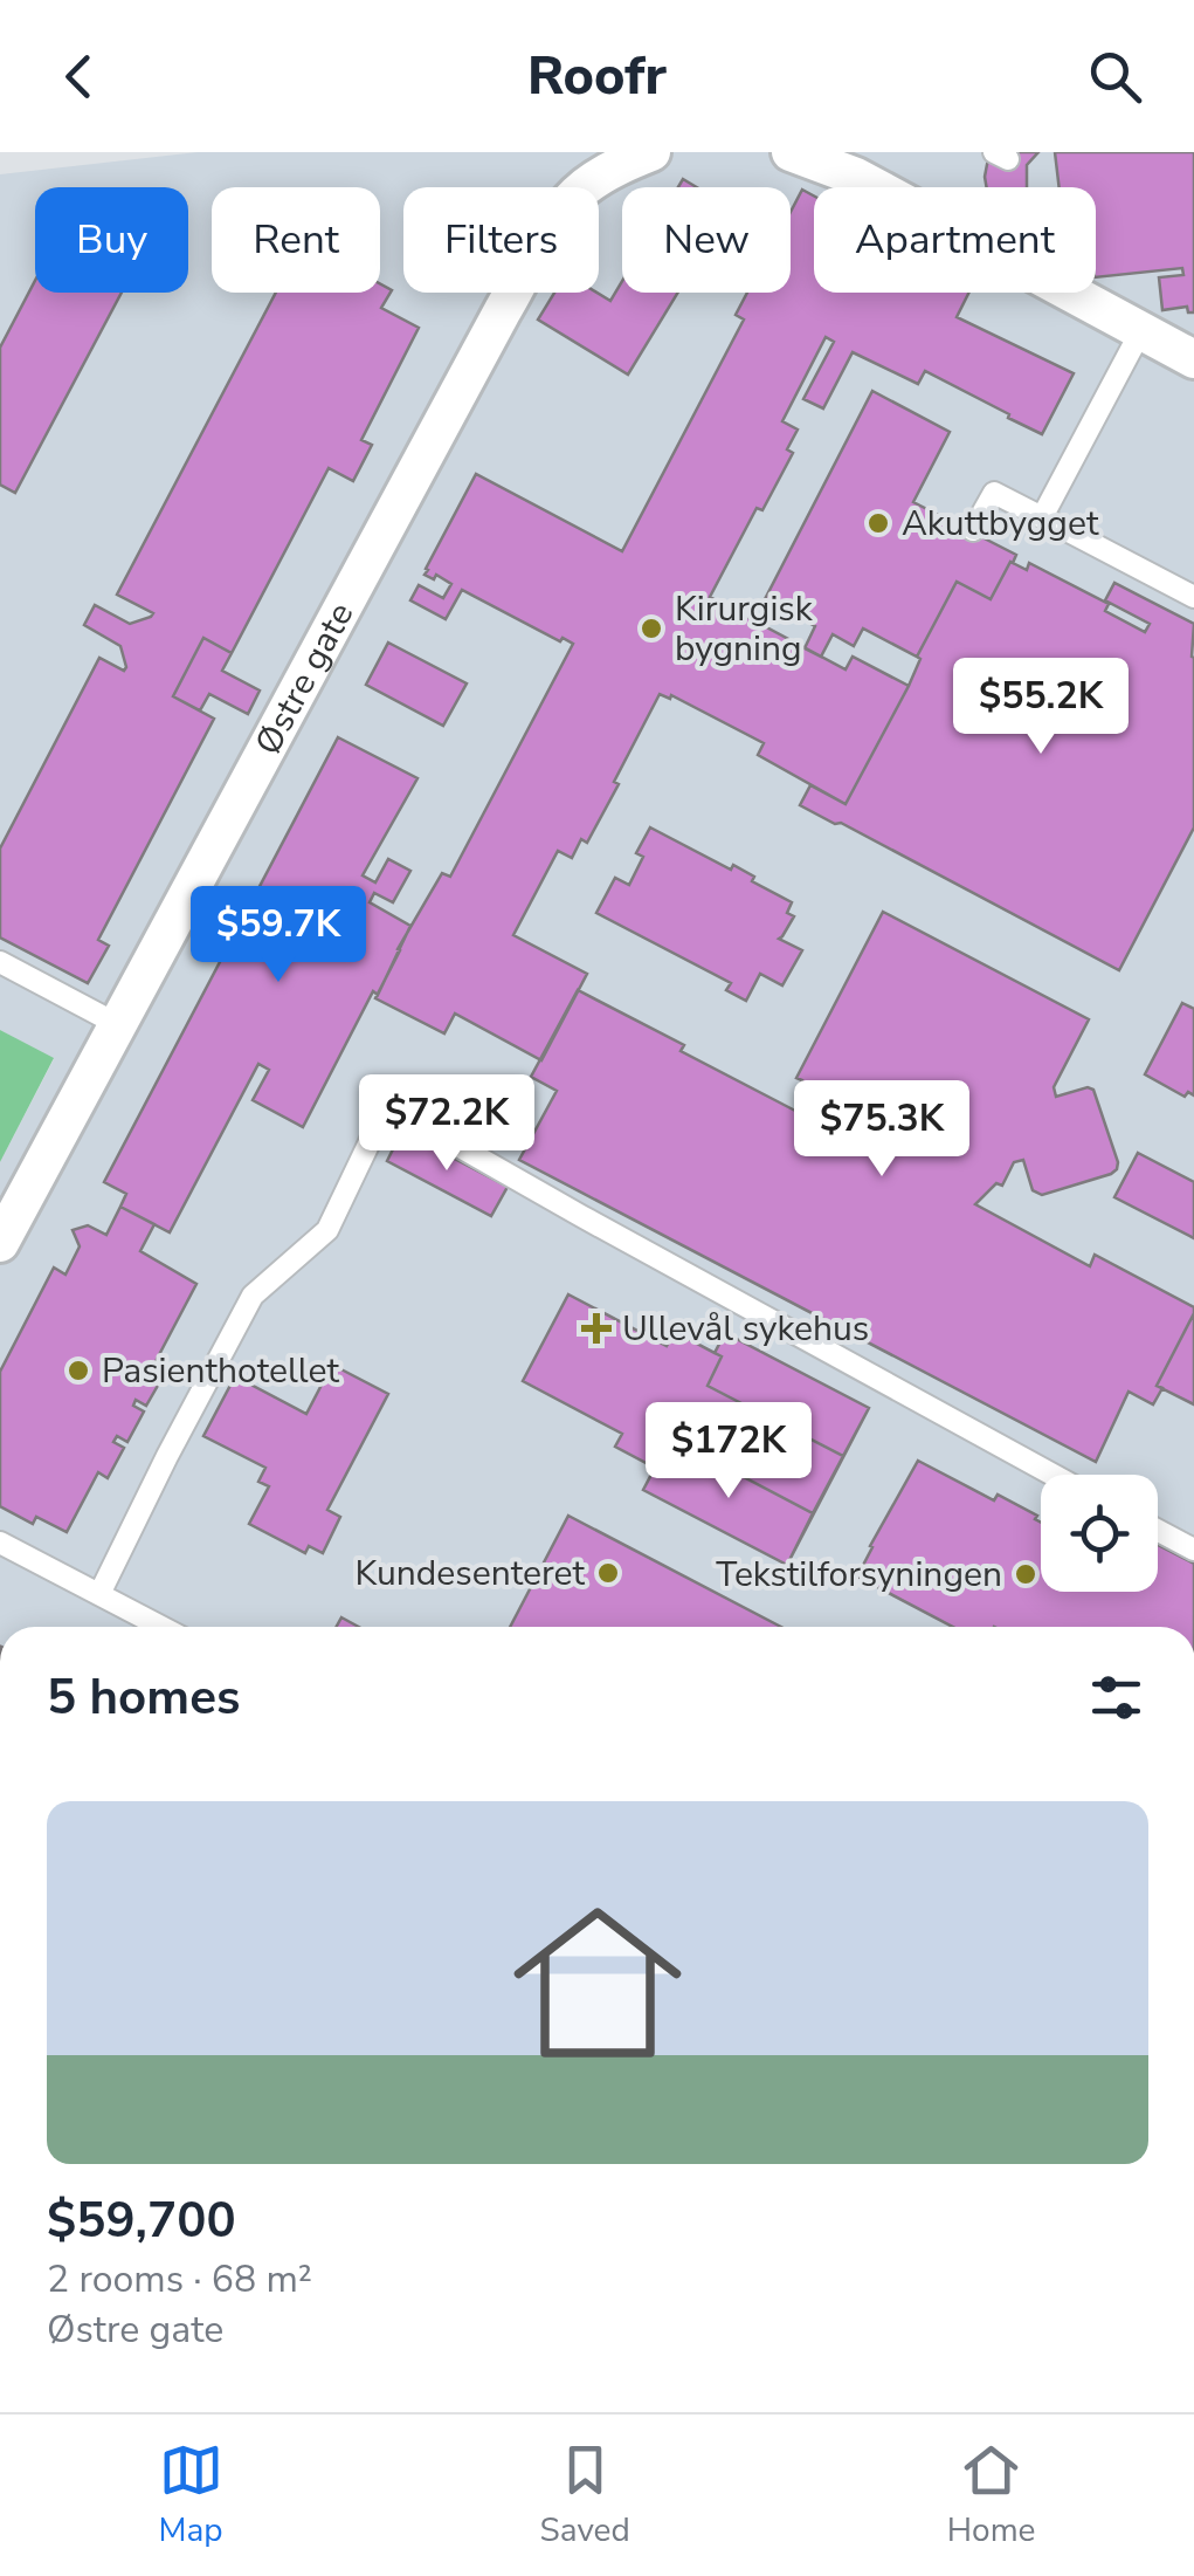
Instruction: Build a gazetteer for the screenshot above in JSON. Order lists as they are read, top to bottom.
{
  "streets": {
    "street": ["Østre gate"]
  },
  "places": {
    "other": [
      "Akuttbygget",
      "Kirurgisk bygning",
      "Pasienthotellet",
      "Kundesenteret",
      "Tekstilforsyningen"
    ],
    "health": ["Ullevål sykehus"]
  },
  "page": {
    "header": "Roofr",
    "chip": [
      "Buy",
      "Rent",
      "Filters",
      "New",
      "Apartment"
    ],
    "price": [
      "$55.2K",
      "$59.7K",
      "$72.2K",
      "$75.3K",
      "$172K"
    ],
    "heading": "5 homes",
    "list": [
      {
        "name": "$59,700",
        "note": "2 rooms · 68 m² · Østre gate"
      }
    ],
    "tabs": ["Map", "Saved", "Home"]
  }
}
